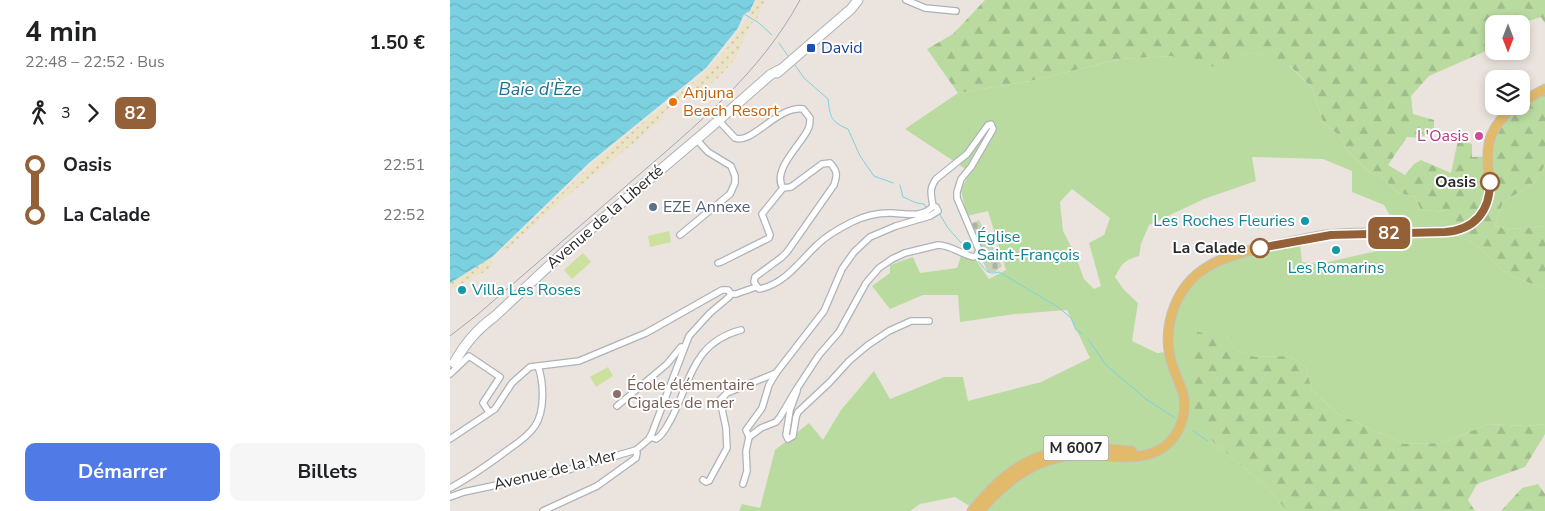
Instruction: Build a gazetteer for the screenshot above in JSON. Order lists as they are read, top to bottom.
{
  "streets": {
    "main road": ["Avenue de la Liberté", "M 6007"],
    "street": ["Avenue de la Mer"]
  },
  "water": ["Baie d'Èze"],
  "places": {
    "transit": ["David"],
    "other": [
      "Anjuna Beach Resort",
      "L'Oasis",
      "Oasis",
      "EZE Annexe",
      "Les Roches Fleuries",
      "Église Saint-François",
      "La Calade",
      "Les Romarins",
      "Villa Les Roses",
      "École élémentaire Cigales de mer"
    ]
  },
  "lines": ["bus line 82"],
  "north": "bottom",
  "page": {
    "heading": ["4 min", "22:48 – 22:52 · Bus", "1.50 €"],
    "on_map": "82",
    "legs": ["3", "82"],
    "list": [
      {
        "name": "Oasis",
        "value": "22:51"
      },
      {
        "name": "La Calade",
        "value": "22:52"
      }
    ],
    "buttons": ["Démarrer", "Billets"]
  }
}
